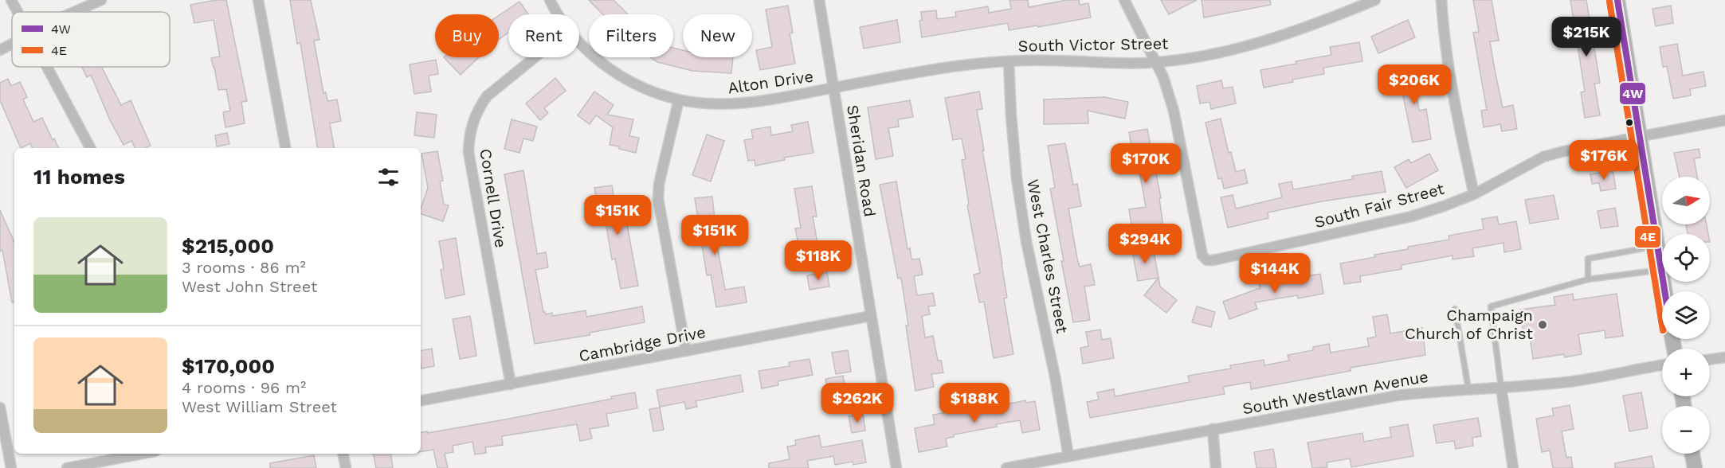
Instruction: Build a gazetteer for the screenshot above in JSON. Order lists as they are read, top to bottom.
{
  "streets": {
    "street": [
      "South Victor Street",
      "Alton Drive",
      "Sheridan Road",
      "Cornell Drive",
      "South Fair Street",
      "West Charles Street",
      "Cambridge Drive",
      "South Westlawn Avenue"
    ]
  },
  "crossings": [
    ["South Victor Street", "Alton Drive"],
    ["South Victor Street", "Sheridan Road"],
    ["South Victor Street", "South Fair Street"],
    ["South Victor Street", "West Charles Street"],
    ["Alton Drive", "Sheridan Road"],
    ["Sheridan Road", "Cambridge Drive"],
    ["Cornell Drive", "Cambridge Drive"],
    ["West Charles Street", "South Westlawn Avenue"]
  ],
  "places": ["Champaign Church of Christ"],
  "lines": ["transit line 4W", "transit line 4E"],
  "legend": ["4W", "4E"],
  "north": "right",
  "page": {
    "chip": [
      "Buy",
      "Rent",
      "Filters",
      "New"
    ],
    "price": [
      "$215K",
      "$206K",
      "$176K",
      "$170K",
      "$151K",
      "$151K",
      "$294K",
      "$118K",
      "$144K",
      "$262K",
      "$188K"
    ],
    "heading": "11 homes",
    "map_buttons": ["+", "−"],
    "list": [
      {
        "name": "$215,000",
        "note": "3 rooms · 86 m² · West John Street"
      },
      {
        "name": "$170,000",
        "note": "4 rooms · 96 m² · West William Street"
      }
    ]
  }
}
